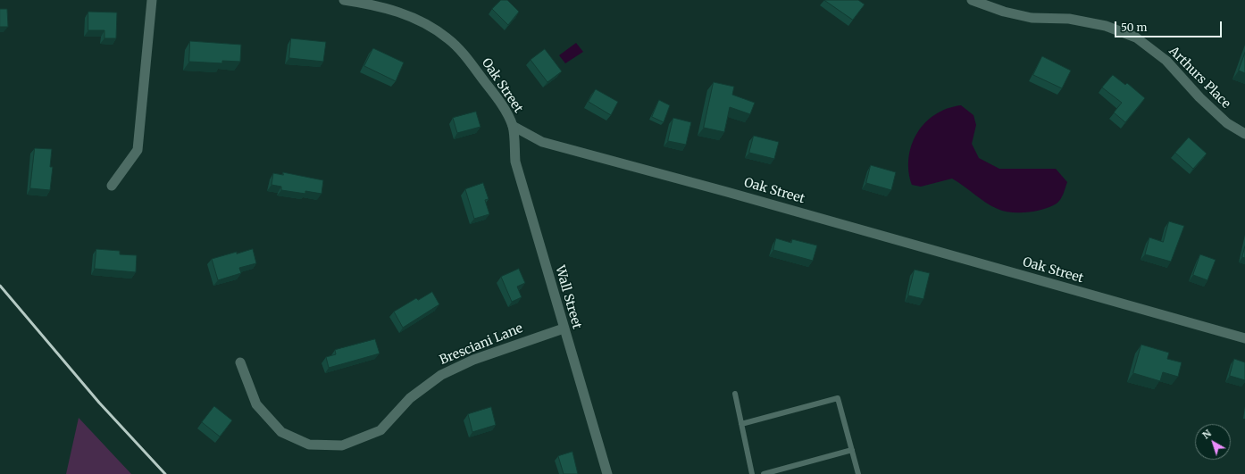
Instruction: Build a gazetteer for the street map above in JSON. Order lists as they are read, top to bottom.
{
  "streets": {
    "street": [
      "Arthurs Place",
      "Oak Street",
      "Wall Street",
      "Bresciani Lane"
    ]
  },
  "crossings": [
    ["Oak Street", "Wall Street"],
    ["Wall Street", "Bresciani Lane"]
  ],
  "scale_bar": "50 m",
  "north": "top left"
}
